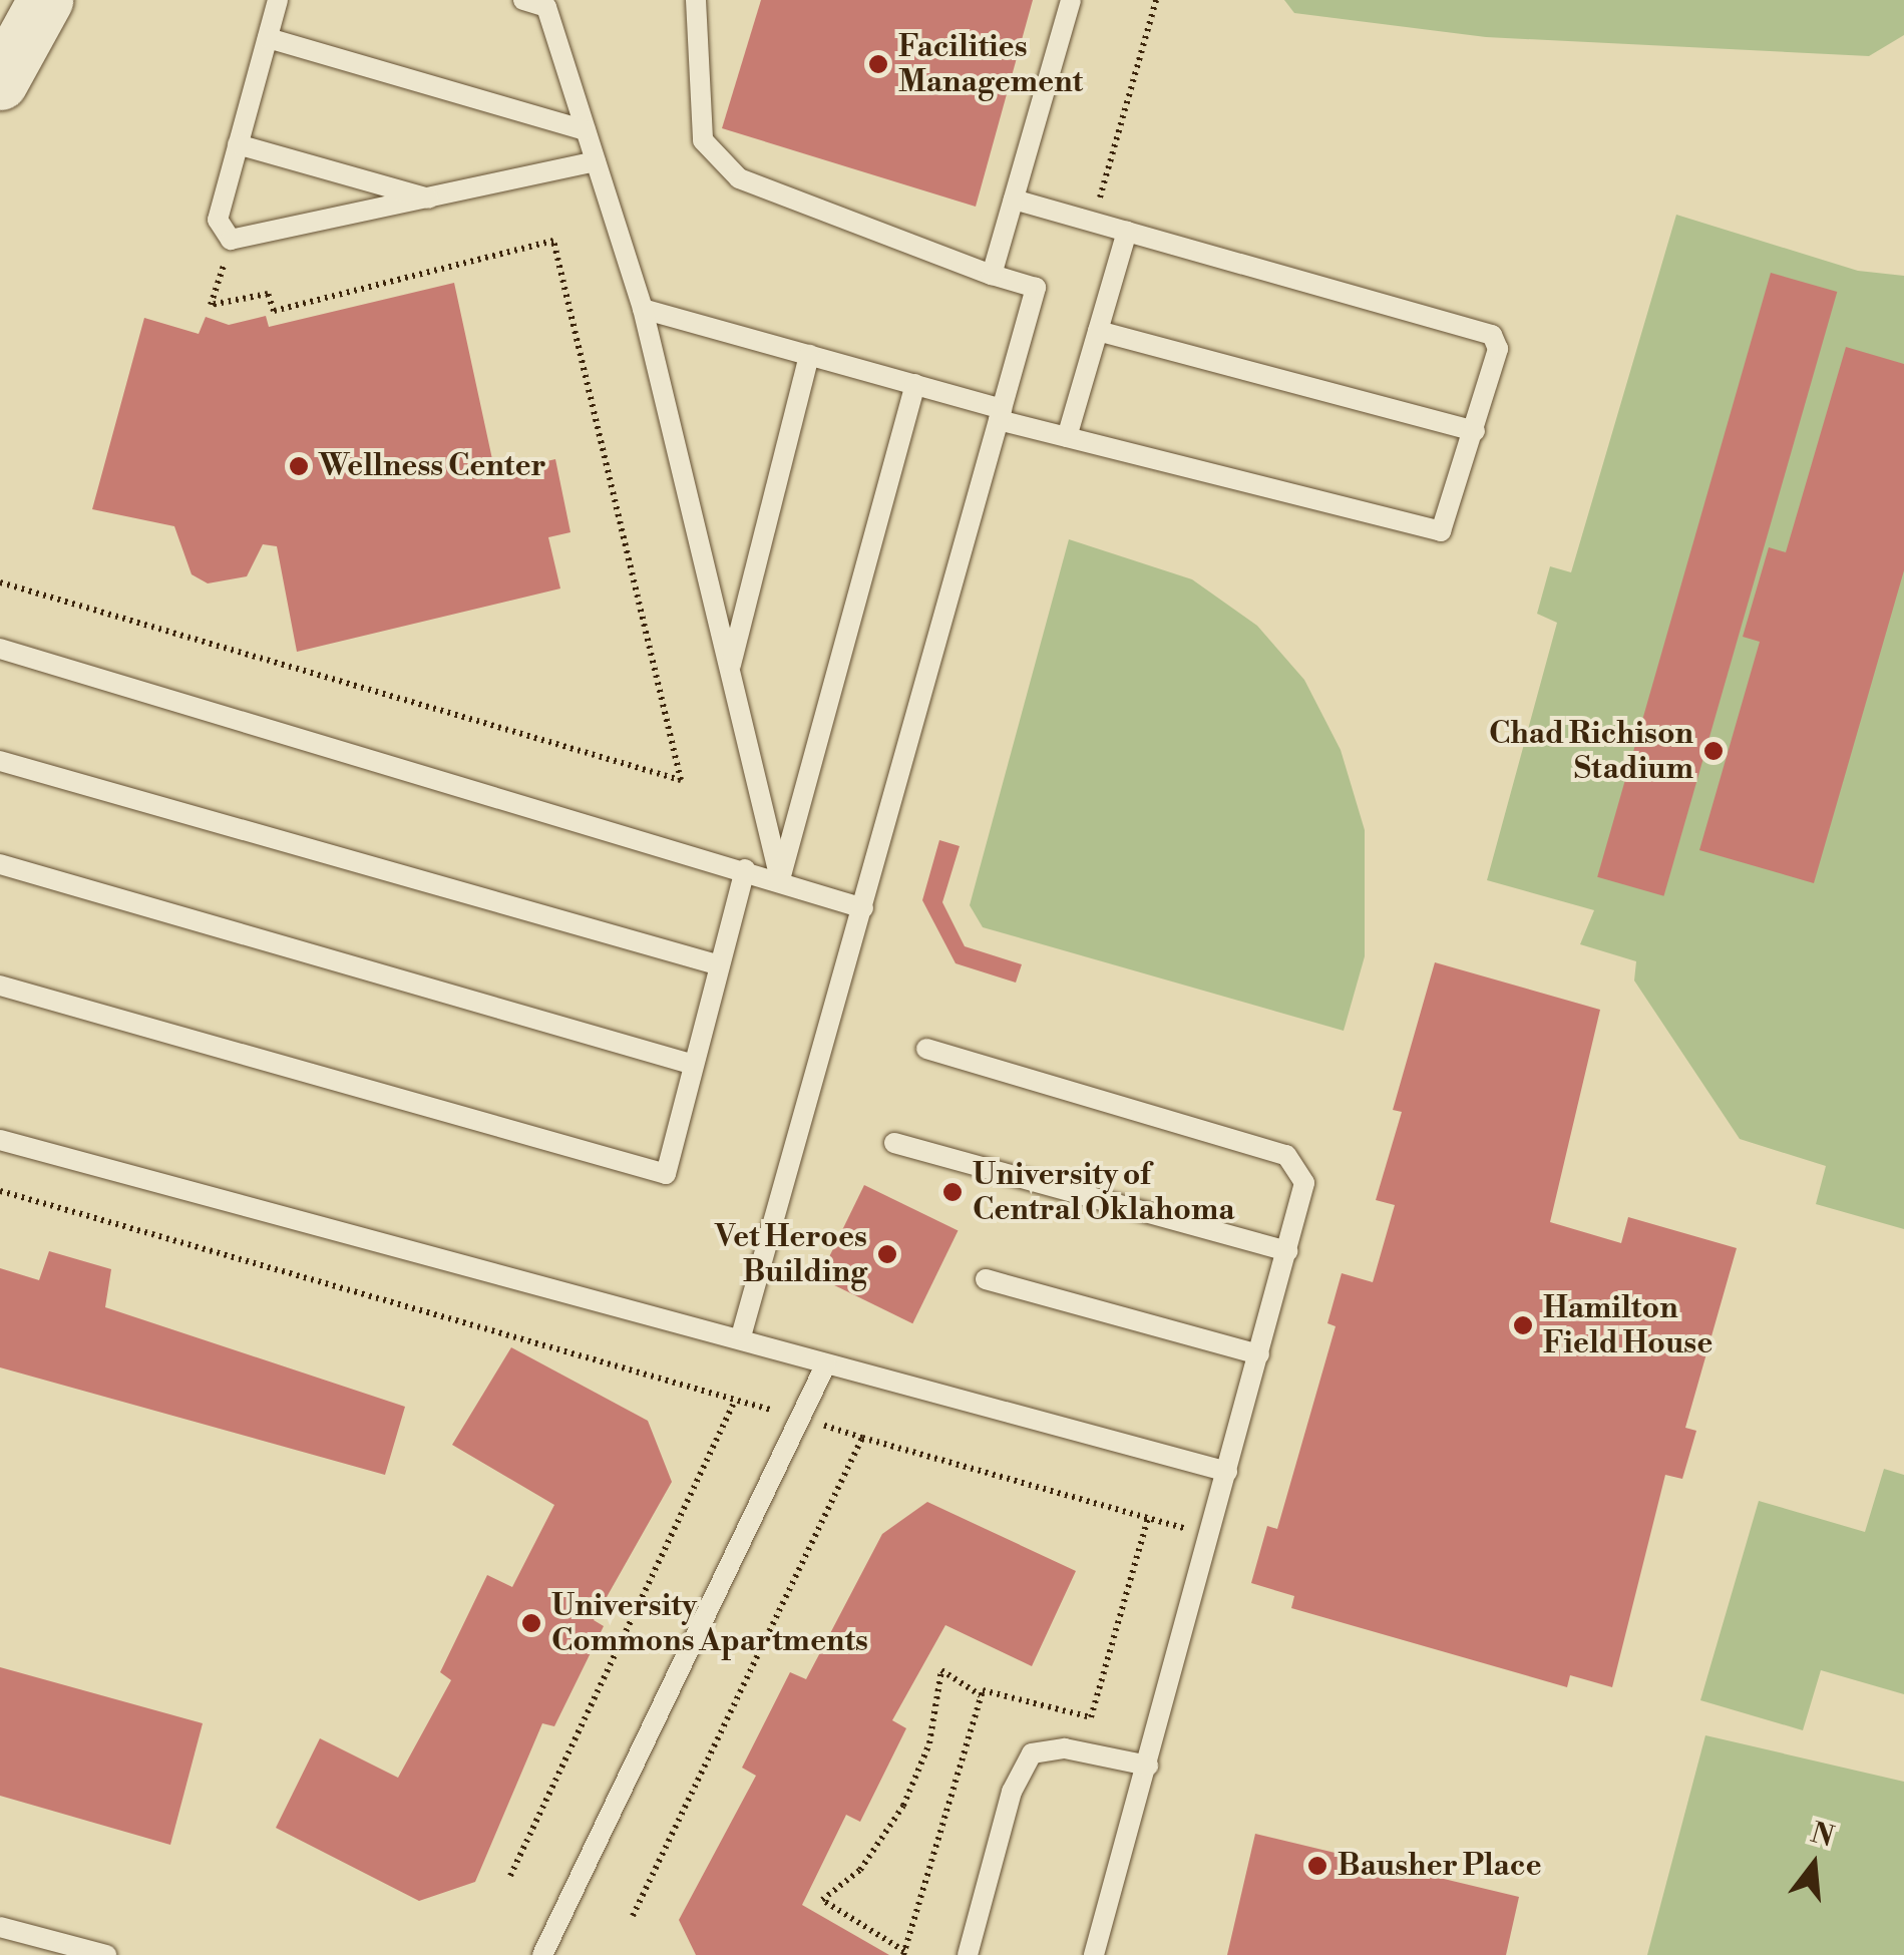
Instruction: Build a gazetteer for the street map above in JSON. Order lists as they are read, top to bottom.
{
  "places": [
    "Facilities Management",
    "Wellness Center",
    "Chad Richison Stadium",
    "University of Central Oklahoma",
    "Vet Heroes Building",
    "Hamilton Field House",
    "University Commons Apartments",
    "Bausher Place"
  ],
  "north": "top"
}
